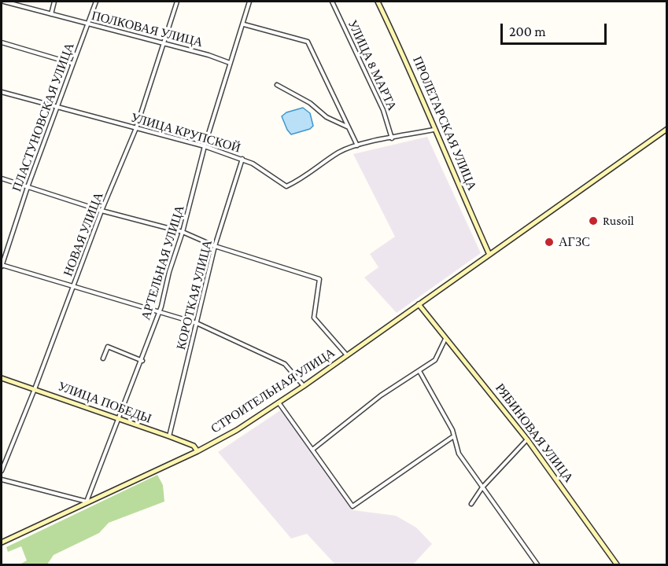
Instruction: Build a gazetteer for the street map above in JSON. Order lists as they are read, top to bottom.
{
  "streets": {
    "street": [
      "ПОЛКОВАЯ УЛИЦА",
      "УЛИЦА 8 МАРТА",
      "ПЛАСТУНОВСКАЯ УЛИЦА",
      "ПРОЛЕТАРСКАЯ УЛИЦА",
      "УЛИЦА КРУПСКОЙ",
      "НОВАЯ УЛИЦА",
      "АРТЕЛЬНАЯ УЛИЦА",
      "КОРОТКАЯ УЛИЦА",
      "СТРОИТЕЛЬНАЯ УЛИЦА",
      "УЛИЦА ПОБЕДЫ",
      "РЯБИНОВАЯ УЛИЦА"
    ]
  },
  "crossings": [
    ["ПОЛКОВАЯ УЛИЦА", "ПЛАСТУНОВСКАЯ УЛИЦА"],
    ["ПОЛКОВАЯ УЛИЦА", "НОВАЯ УЛИЦА"],
    ["ПОЛКОВАЯ УЛИЦА", "АРТЕЛЬНАЯ УЛИЦА"],
    ["УЛИЦА 8 МАРТА", "УЛИЦА КРУПСКОЙ"],
    ["ПЛАСТУНОВСКАЯ УЛИЦА", "УЛИЦА КРУПСКОЙ"],
    ["ПРОЛЕТАРСКАЯ УЛИЦА", "УЛИЦА КРУПСКОЙ"],
    ["ПРОЛЕТАРСКАЯ УЛИЦА", "СТРОИТЕЛЬНАЯ УЛИЦА"],
    ["УЛИЦА КРУПСКОЙ", "НОВАЯ УЛИЦА"],
    ["УЛИЦА КРУПСКОЙ", "АРТЕЛЬНАЯ УЛИЦА"],
    ["УЛИЦА КРУПСКОЙ", "КОРОТКАЯ УЛИЦА"],
    ["НОВАЯ УЛИЦА", "УЛИЦА ПОБЕДЫ"],
    ["АРТЕЛЬНАЯ УЛИЦА", "СТРОИТЕЛЬНАЯ УЛИЦА"],
    ["АРТЕЛЬНАЯ УЛИЦА", "УЛИЦА ПОБЕДЫ"],
    ["КОРОТКАЯ УЛИЦА", "УЛИЦА ПОБЕДЫ"],
    ["СТРОИТЕЛЬНАЯ УЛИЦА", "УЛИЦА ПОБЕДЫ"],
    ["СТРОИТЕЛЬНАЯ УЛИЦА", "РЯБИНОВАЯ УЛИЦА"]
  ],
  "places": ["Rusoil", "АГЗС"],
  "scale_bar": "200 m"
}
